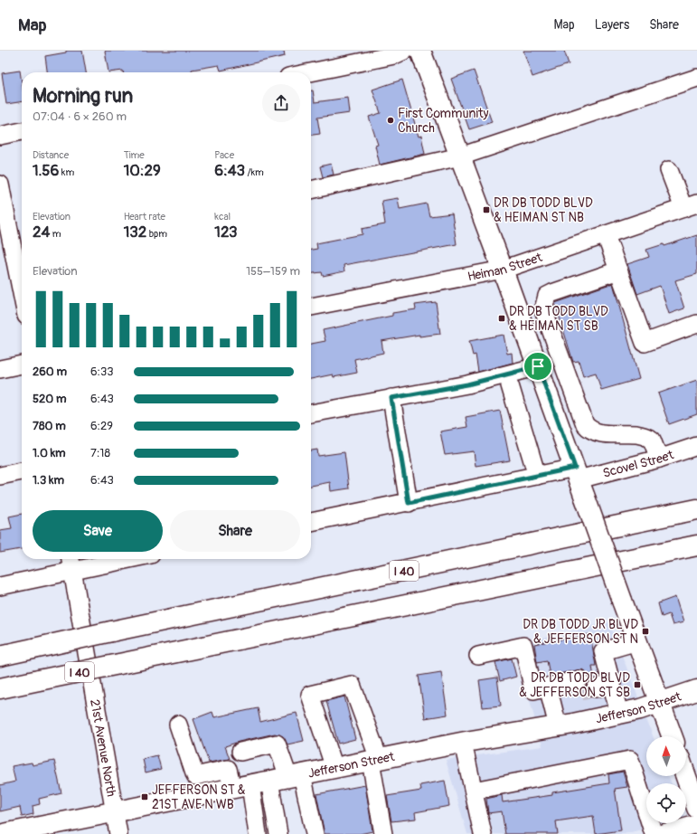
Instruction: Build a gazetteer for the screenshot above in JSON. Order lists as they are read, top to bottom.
{
  "streets": {
    "main road": ["I 40", "Jefferson Street"],
    "street": ["Heiman Street", "Scovel Street", "21st Avenue North"]
  },
  "crossings": [
    ["Jefferson Street", "21st Avenue North"]
  ],
  "places": {
    "other": ["First Community Church"],
    "transit": [
      "DR DB TODD BLVD & HEIMAN ST NB",
      "DR DB TODD BLVD & HEIMAN ST SB",
      "DR DB TODD JR BLVD & JEFFERSON ST N",
      "DR DB TODD BLVD & JEFFERSON ST SB",
      "JEFFERSON ST & 21ST AVE N WB"
    ]
  },
  "north": "top",
  "page": {
    "header": "Map",
    "nav": ["Map", "Layers", "Share"],
    "heading": ["Morning run", "07:04 · 6 × 260 m"],
    "stats": [
      ["Distance", "1.56 km"],
      ["Time", "10:29"],
      ["Pace", "6:43 /km"],
      ["Elevation", "24 m"],
      ["Heart rate", "132 bpm"],
      ["kcal", "123"]
    ],
    "chart": ["Elevation", "155–159 m"],
    "list": [
      {
        "name": "260 m",
        "note": "6:33"
      },
      {
        "name": "520 m",
        "note": "6:43"
      },
      {
        "name": "780 m",
        "note": "6:29"
      },
      {
        "name": "1.0 km",
        "note": "7:18"
      },
      {
        "name": "1.3 km",
        "note": "6:43"
      }
    ],
    "buttons": ["Save", "Share"]
  }
}
